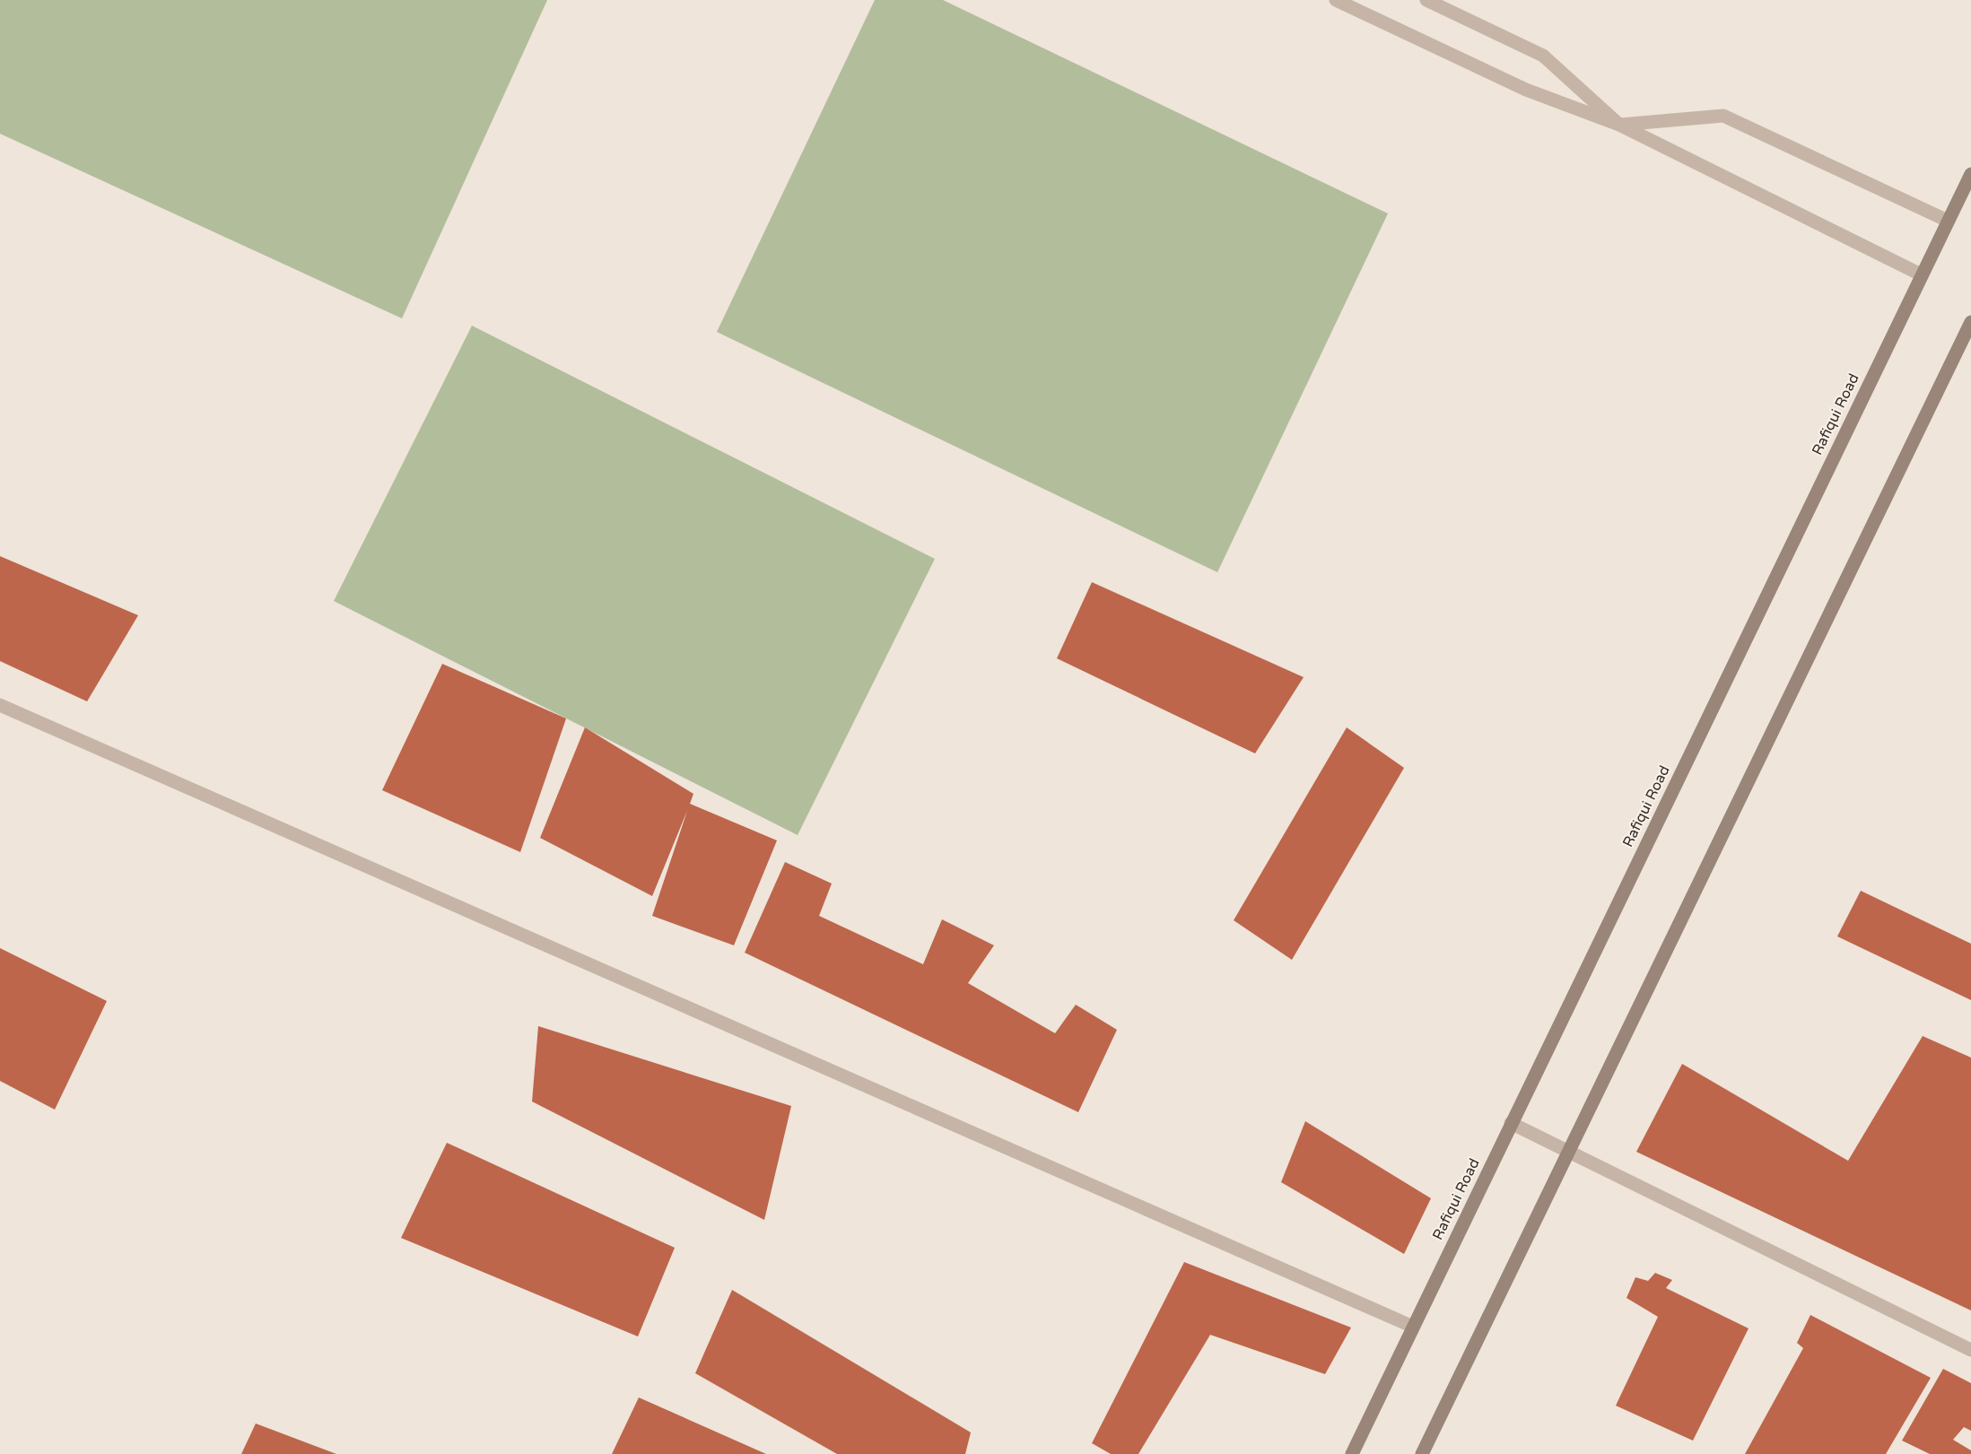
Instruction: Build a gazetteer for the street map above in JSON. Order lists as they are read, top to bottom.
{
  "streets": {
    "street": ["Rafiqui Road"]
  }
}
